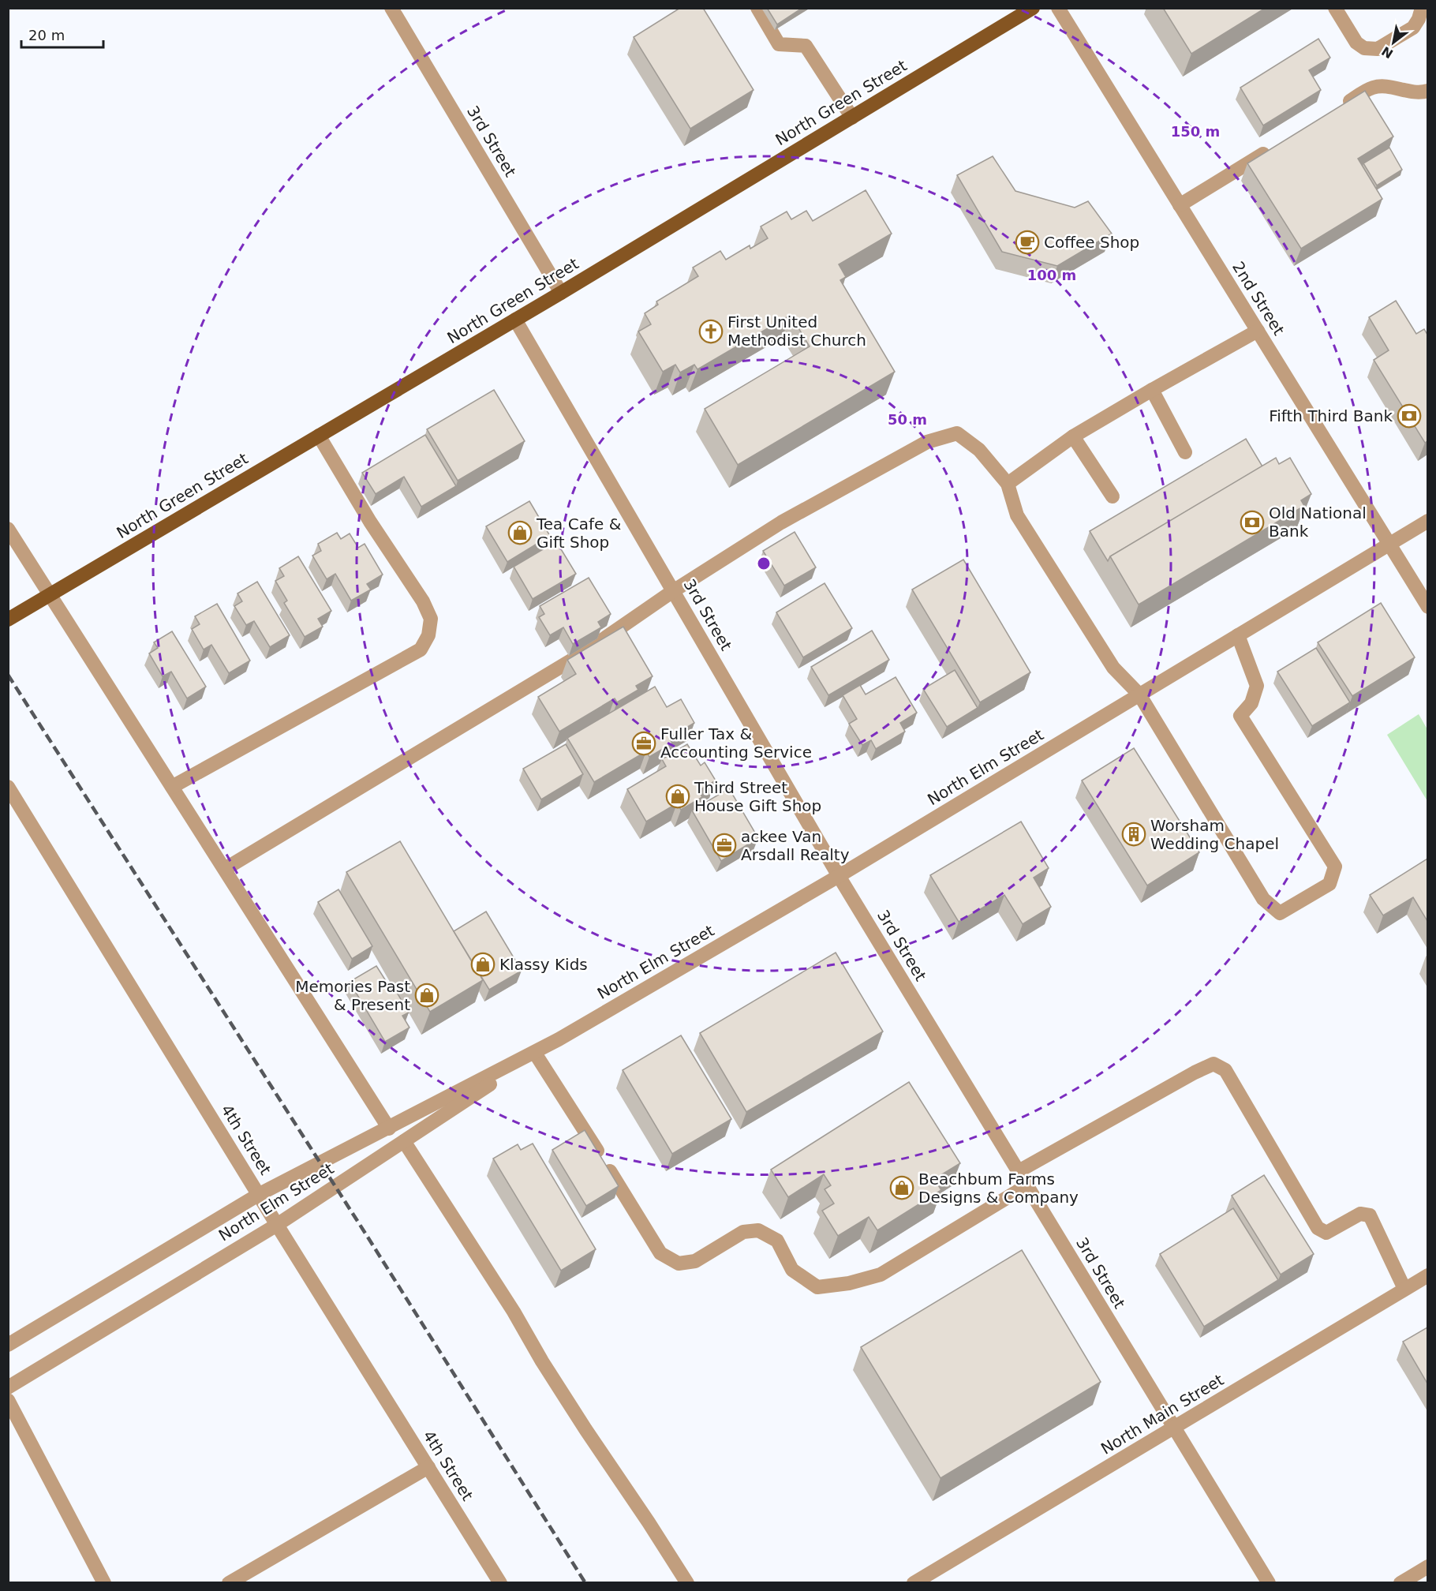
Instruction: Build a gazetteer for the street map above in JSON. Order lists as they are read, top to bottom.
{
  "streets": {
    "main road": ["North Green Street"],
    "street": [
      "3rd Street",
      "2nd Street",
      "North Elm Street",
      "4th Street",
      "North Main Street"
    ]
  },
  "crossings": [
    ["North Green Street", "3rd Street"],
    ["3rd Street", "North Elm Street"],
    ["3rd Street", "North Main Street"],
    ["2nd Street", "North Elm Street"],
    ["North Elm Street", "4th Street"]
  ],
  "places": {
    "cafe": ["Coffee Shop"],
    "church": ["First United Methodist Church"],
    "bank": ["Fifth Third Bank", "Old National Bank"],
    "shop": [
      "Tea Cafe & Gift Shop",
      "Third Street House Gift Shop",
      "Klassy Kids",
      "Memories Past & Present",
      "Beachbum Farms Designs & Company"
    ],
    "office": ["Fuller Tax & Accounting Service", "ackee Van Arsdall Realty"],
    "building": ["Worsham Wedding Chapel"]
  },
  "scale_bar": "20 m",
  "north": "bottom left",
  "rings": ["150 m", "100 m", "50 m"]
}
